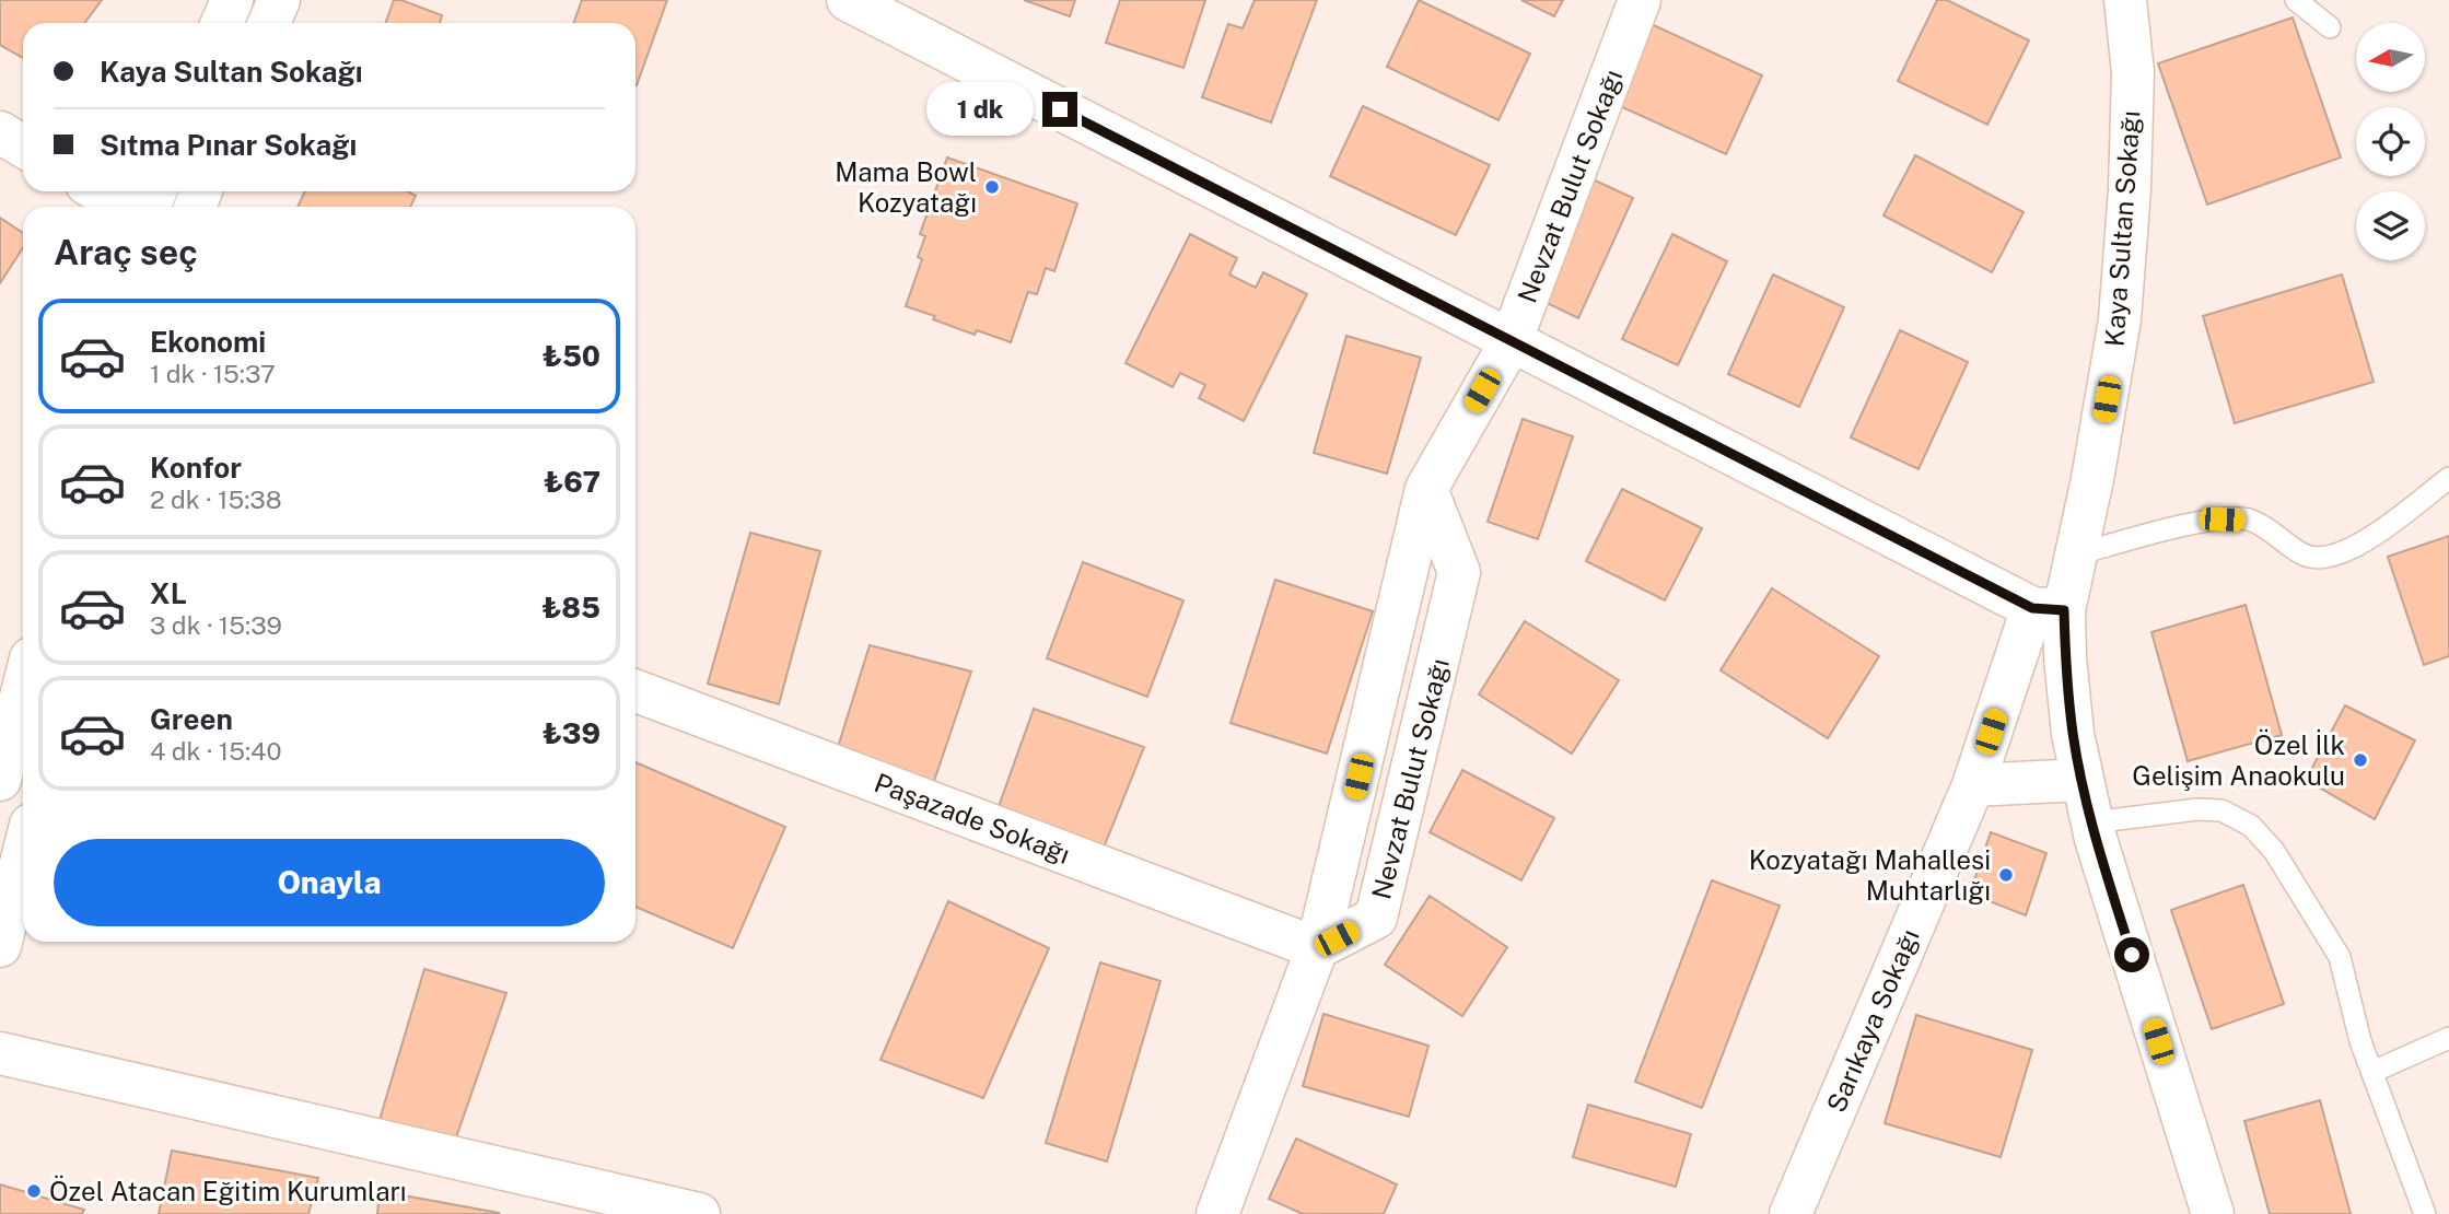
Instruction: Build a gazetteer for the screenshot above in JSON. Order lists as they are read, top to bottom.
{
  "streets": {
    "street": [
      "Nevzat Bulut Sokağı",
      "Kaya Sultan Sokağı",
      "Paşazade Sokağı",
      "Sarıkaya Sokağı"
    ]
  },
  "crossings": [
    ["Nevzat Bulut Sokağı", "Paşazade Sokağı"],
    ["Kaya Sultan Sokağı", "Sarıkaya Sokağı"]
  ],
  "places": [
    "Mama Bowl Kozyatağı",
    "Özel İlk Gelişim Anaokulu",
    "Kozyatağı Mahallesi Muhtarlığı",
    "Özel Atacan Eğitim Kurumları"
  ],
  "north": "left",
  "page": {
    "banner": ["Kaya Sultan Sokağı", "Sıtma Pınar Sokağı"],
    "bubble": "1 dk",
    "heading": "Araç seç",
    "list": [
      {
        "name": "Ekonomi",
        "note": "1 dk · 15:37",
        "value": "₺50"
      },
      {
        "name": "Konfor",
        "note": "2 dk · 15:38",
        "value": "₺67"
      },
      {
        "name": "XL",
        "note": "3 dk · 15:39",
        "value": "₺85"
      },
      {
        "name": "Green",
        "note": "4 dk · 15:40",
        "value": "₺39"
      }
    ],
    "buttons": "Onayla"
  }
}
